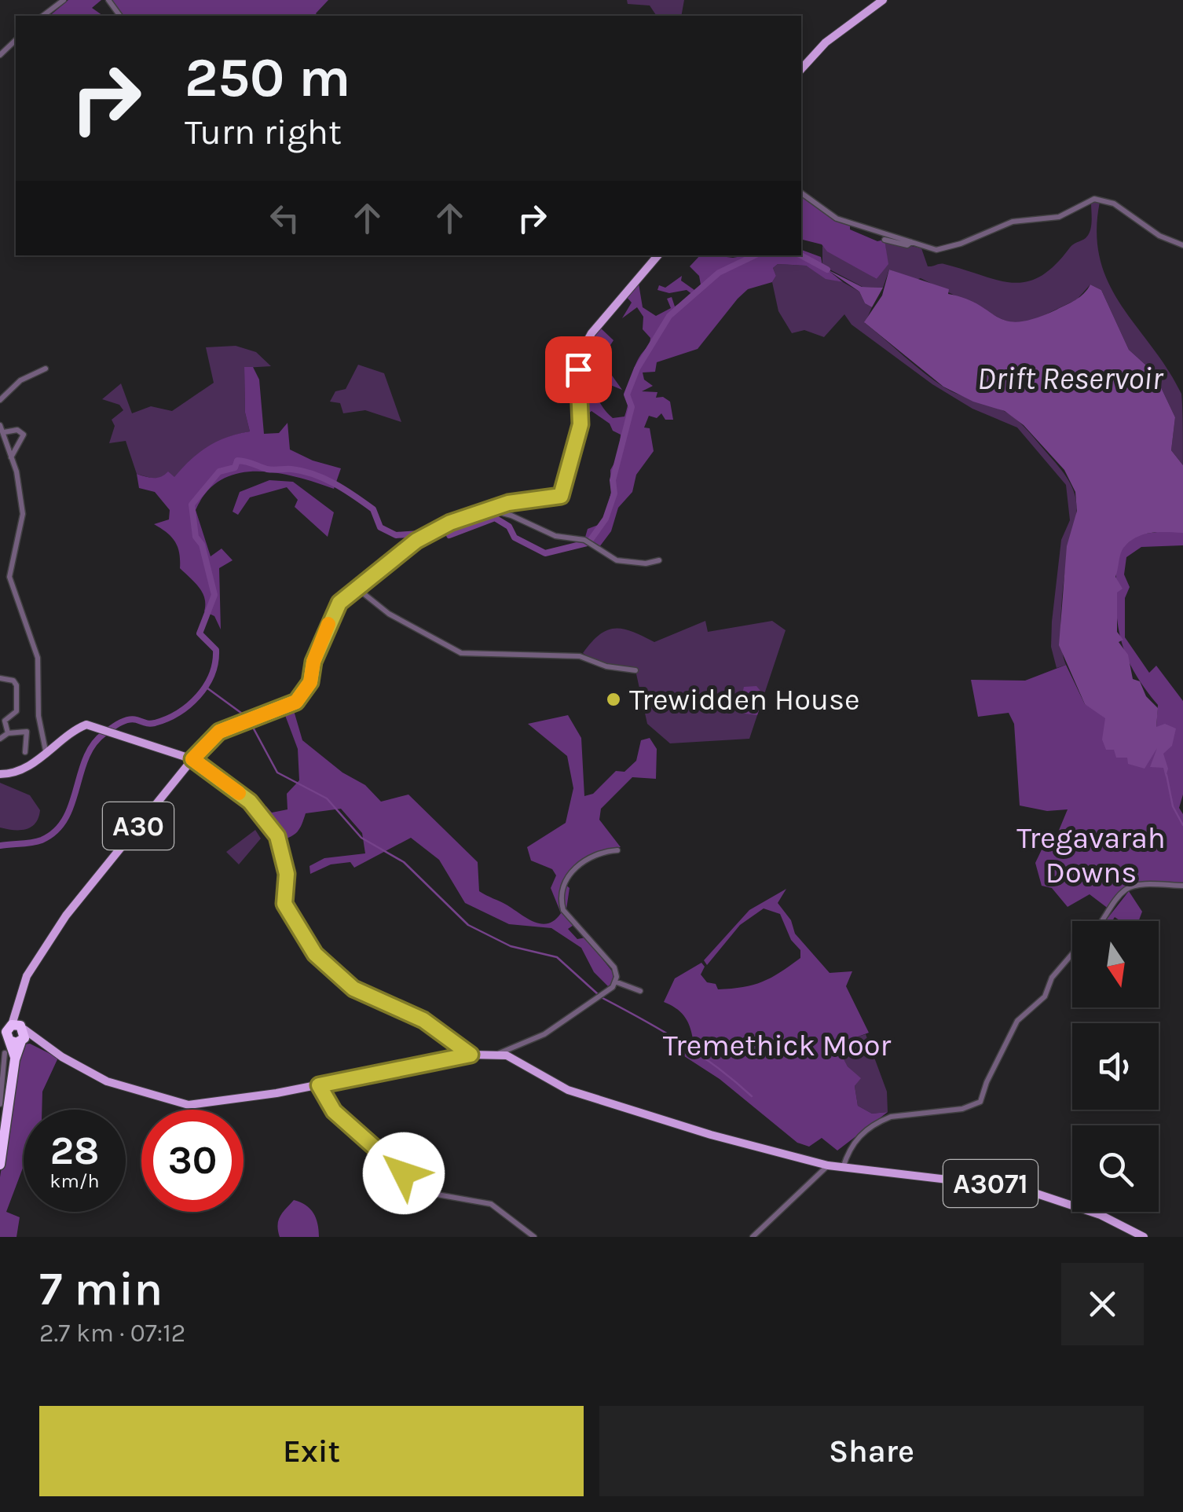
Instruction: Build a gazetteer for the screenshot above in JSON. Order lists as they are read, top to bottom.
{
  "streets": {
    "highway": ["A30"],
    "main road": ["A3071"]
  },
  "water": ["Drift Reservoir"],
  "parks": ["Tregavarah Downs", "Tremethick Moor"],
  "places": ["Trewidden House"],
  "north": "bottom",
  "page": {
    "turn": ["250 m", "Turn right"],
    "speed": "28 km/h",
    "limit": "30",
    "heading": ["7 min", "2.7 km · 07:12"],
    "buttons": ["Exit", "Share"]
  }
}
